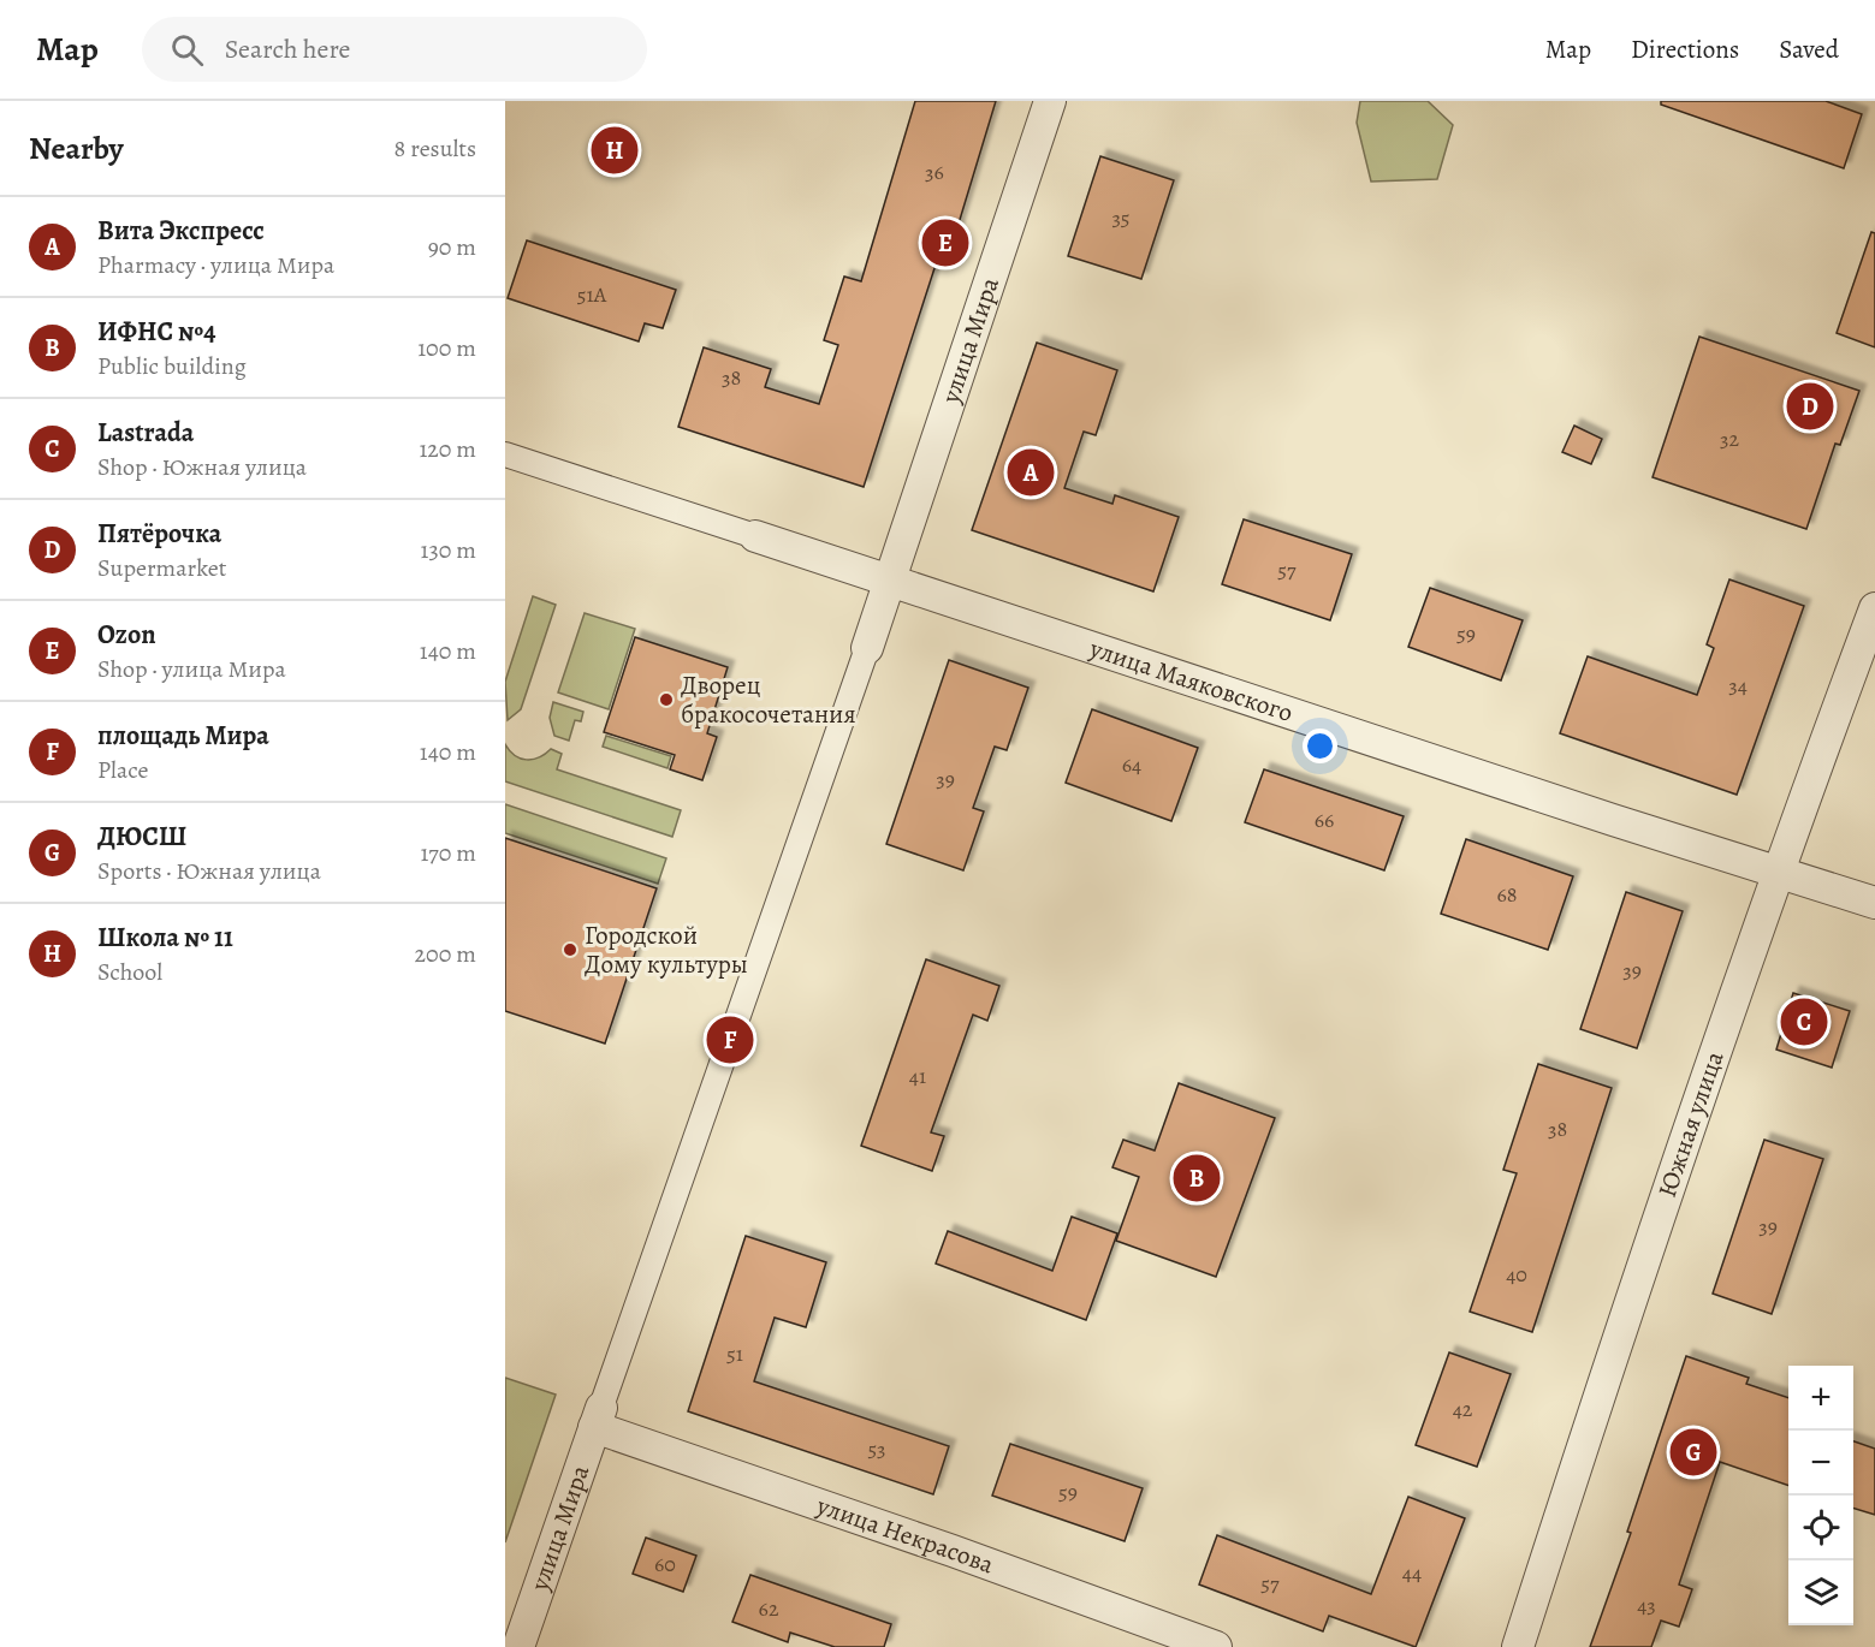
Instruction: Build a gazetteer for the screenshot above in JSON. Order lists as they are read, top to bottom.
{
  "streets": {
    "street": [
      "улица Мира",
      "улица Маяковского",
      "Южная улица",
      "улица Некрасова"
    ]
  },
  "crossings": [
    ["улица Мира", "улица Маяковского"],
    ["улица Мира", "улица Некрасова"],
    ["улица Маяковского", "Южная улица"]
  ],
  "places": ["Дворец бракосочетания", "Городской Дому культуры"],
  "house_numbers": [
    "36",
    "35",
    "51А",
    "38",
    "32",
    "57",
    "59",
    "34",
    "64",
    "39",
    "66",
    "68",
    "39",
    "41",
    "38",
    "39",
    "40",
    "51",
    "42",
    "53",
    "59",
    "60",
    "44",
    "57",
    "43",
    "62"
  ],
  "page": {
    "header": "Map",
    "search": "Search here",
    "nav": ["Map", "Directions", "Saved"],
    "heading": ["Nearby", "8 results"],
    "pins": [
      "H",
      "E",
      "D",
      "A",
      "C",
      "F",
      "B",
      "G"
    ],
    "list": [
      {
        "mark": "A",
        "name": "Вита Экспресс",
        "note": "Pharmacy · улица Мира",
        "value": "90 m"
      },
      {
        "mark": "B",
        "name": "ИФНС №4",
        "note": "Public building",
        "value": "100 m"
      },
      {
        "mark": "C",
        "name": "Lastrada",
        "note": "Shop · Южная улица",
        "value": "120 m"
      },
      {
        "mark": "D",
        "name": "Пятёрочка",
        "note": "Supermarket",
        "value": "130 m"
      },
      {
        "mark": "E",
        "name": "Ozon",
        "note": "Shop · улица Мира",
        "value": "140 m"
      },
      {
        "mark": "F",
        "name": "площадь Мира",
        "note": "Place",
        "value": "140 m"
      },
      {
        "mark": "G",
        "name": "ДЮСШ",
        "note": "Sports · Южная улица",
        "value": "170 m"
      },
      {
        "mark": "H",
        "name": "Школа № 11",
        "note": "School",
        "value": "200 m"
      }
    ],
    "map_buttons": ["+", "−"]
  }
}
